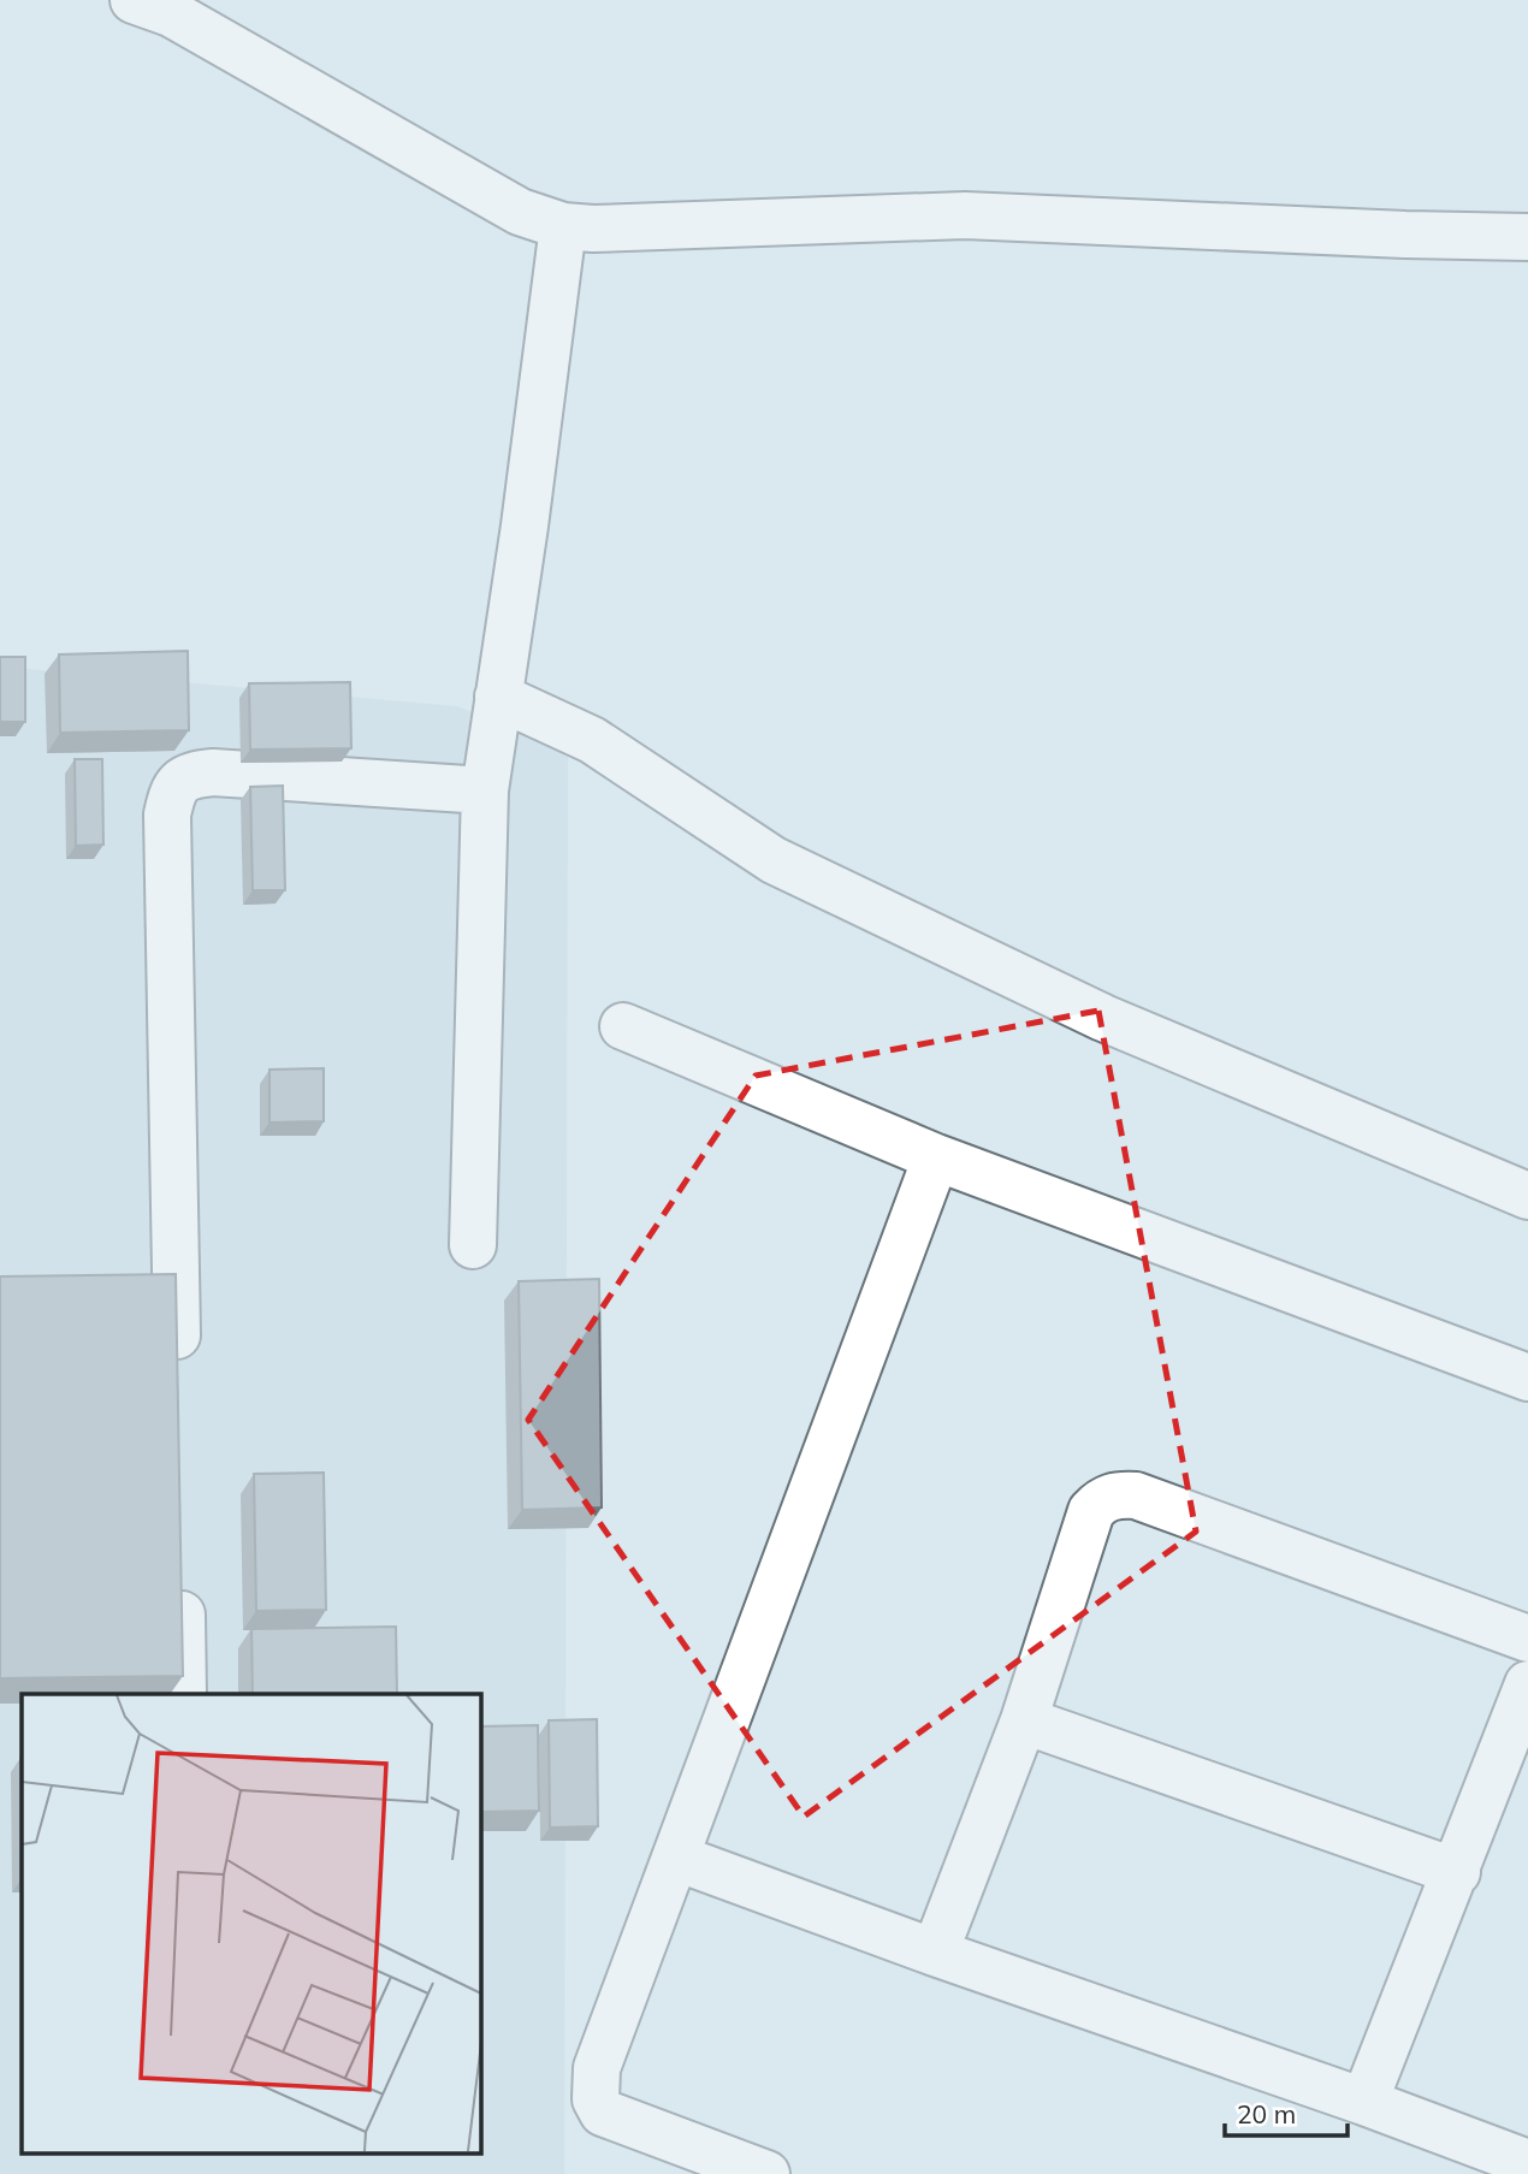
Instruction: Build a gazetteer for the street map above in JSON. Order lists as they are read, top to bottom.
{
  "scale_bar": "20 m"
}
